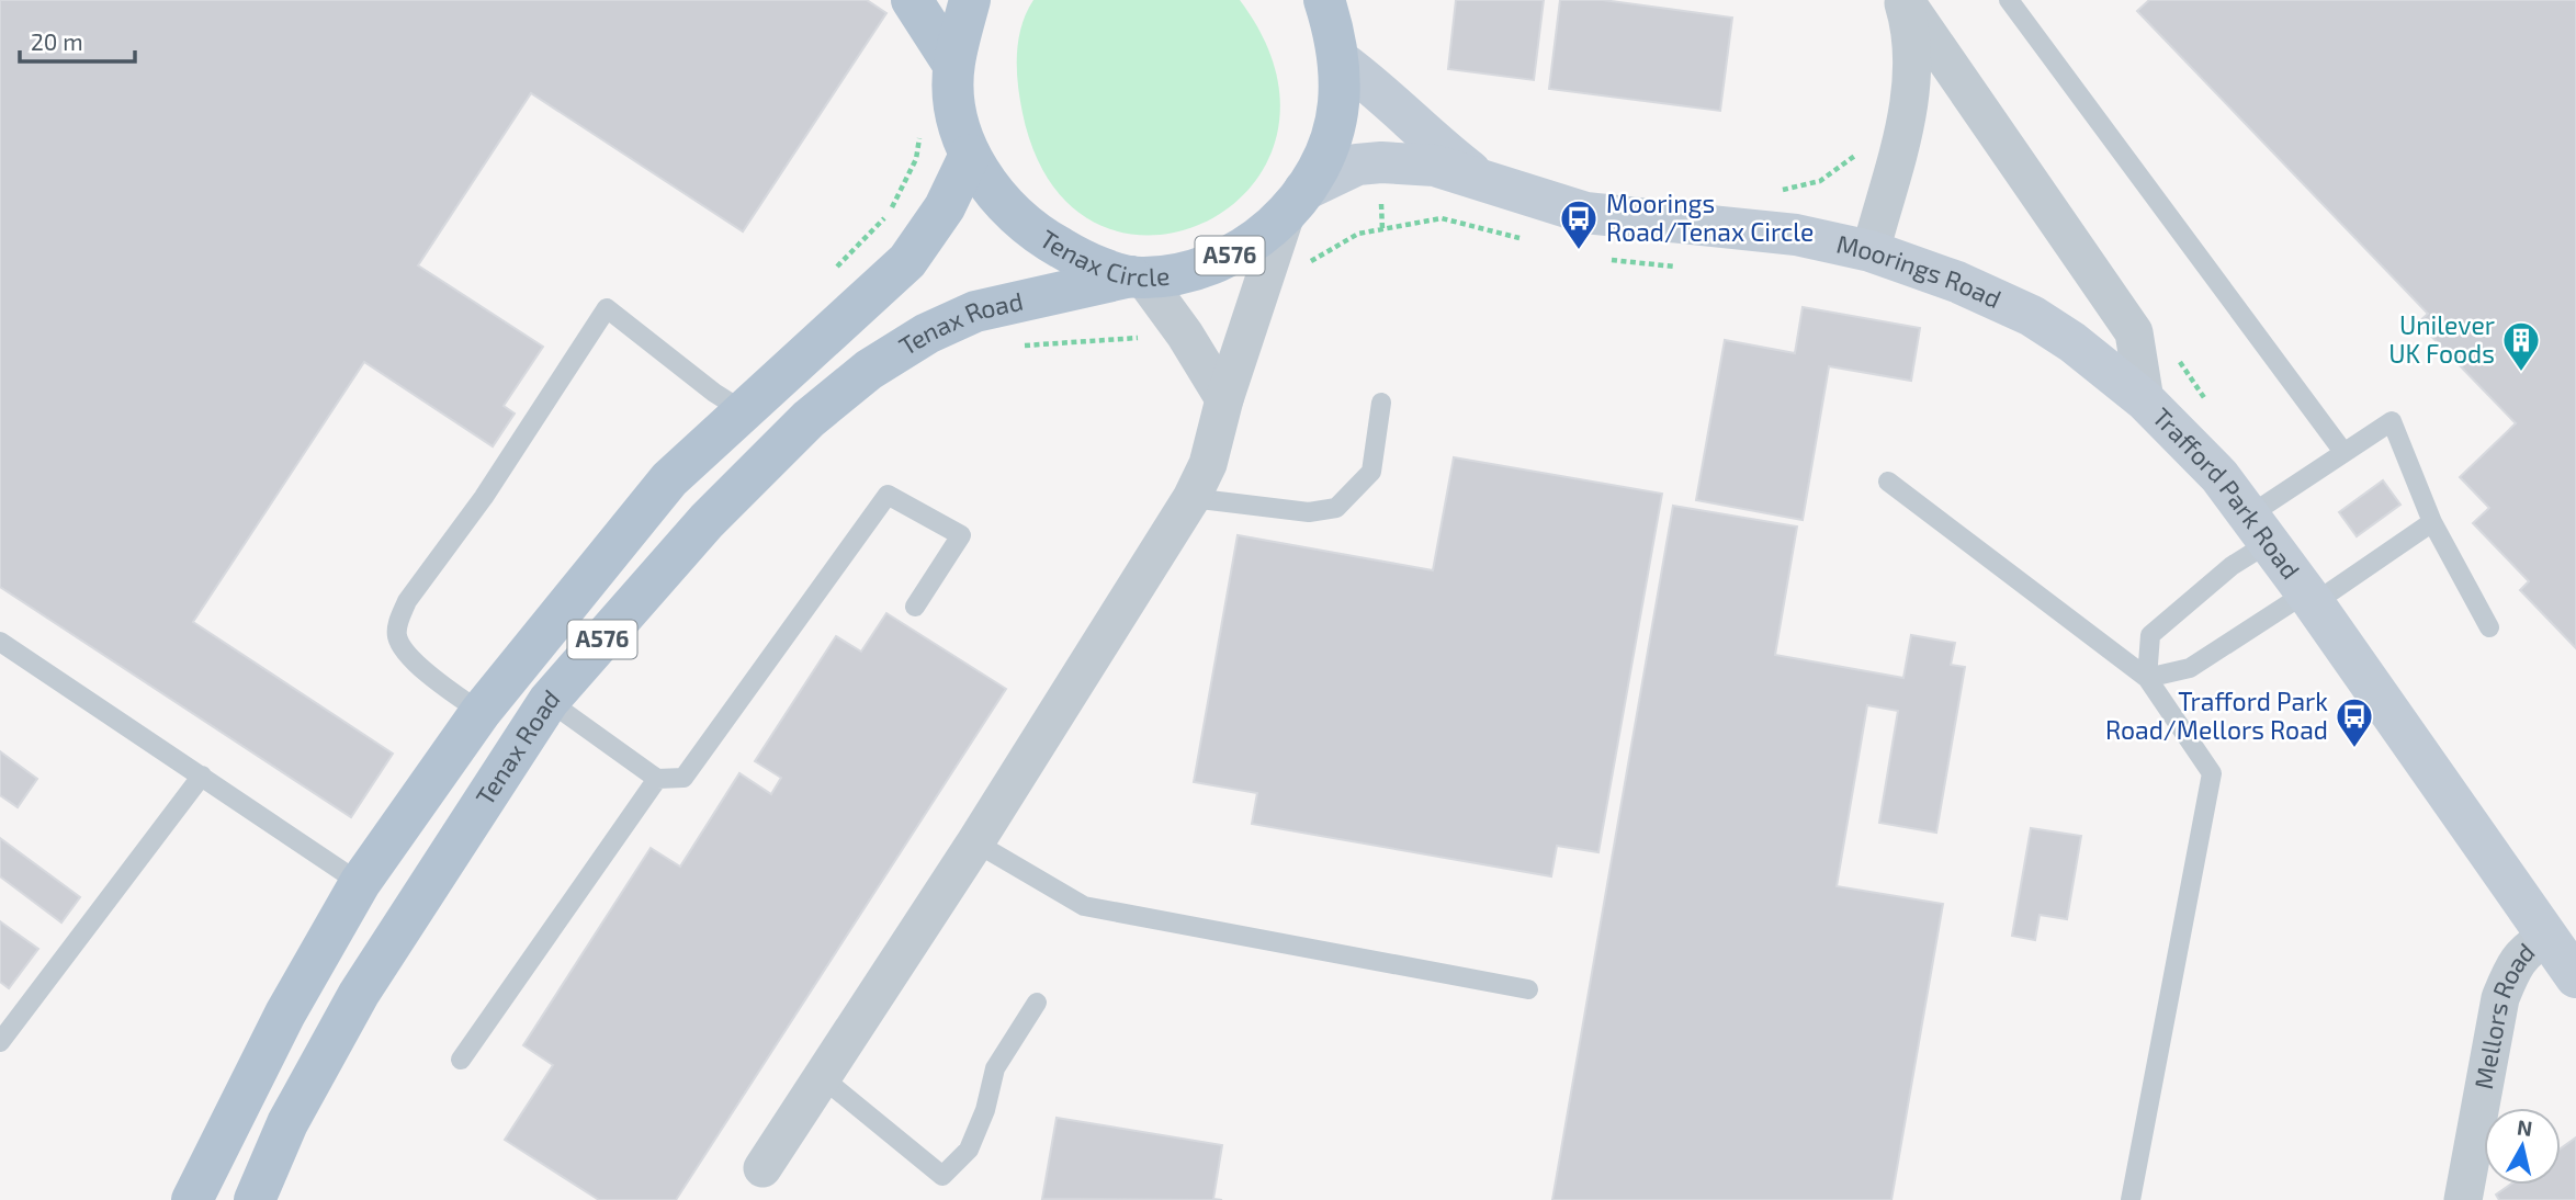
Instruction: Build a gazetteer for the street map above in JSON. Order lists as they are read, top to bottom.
{
  "streets": {
    "main road": ["Tenax Circle", "A576", "Tenax Road"],
    "street": ["Moorings Road", "Trafford Park Road", "Mellors Road"]
  },
  "crossings": [
    ["Tenax Circle", "A576"],
    ["Tenax Circle", "Moorings Road"],
    ["Tenax Circle", "Tenax Road"],
    ["Moorings Road", "Trafford Park Road"],
    ["Trafford Park Road", "Mellors Road"]
  ],
  "places": {
    "bus stop": ["Moorings Road/Tenax Circle", "Trafford Park Road/Mellors Road"],
    "building": ["Unilever UK Foods"]
  },
  "scale_bar": "20 m",
  "north": "top"
}
